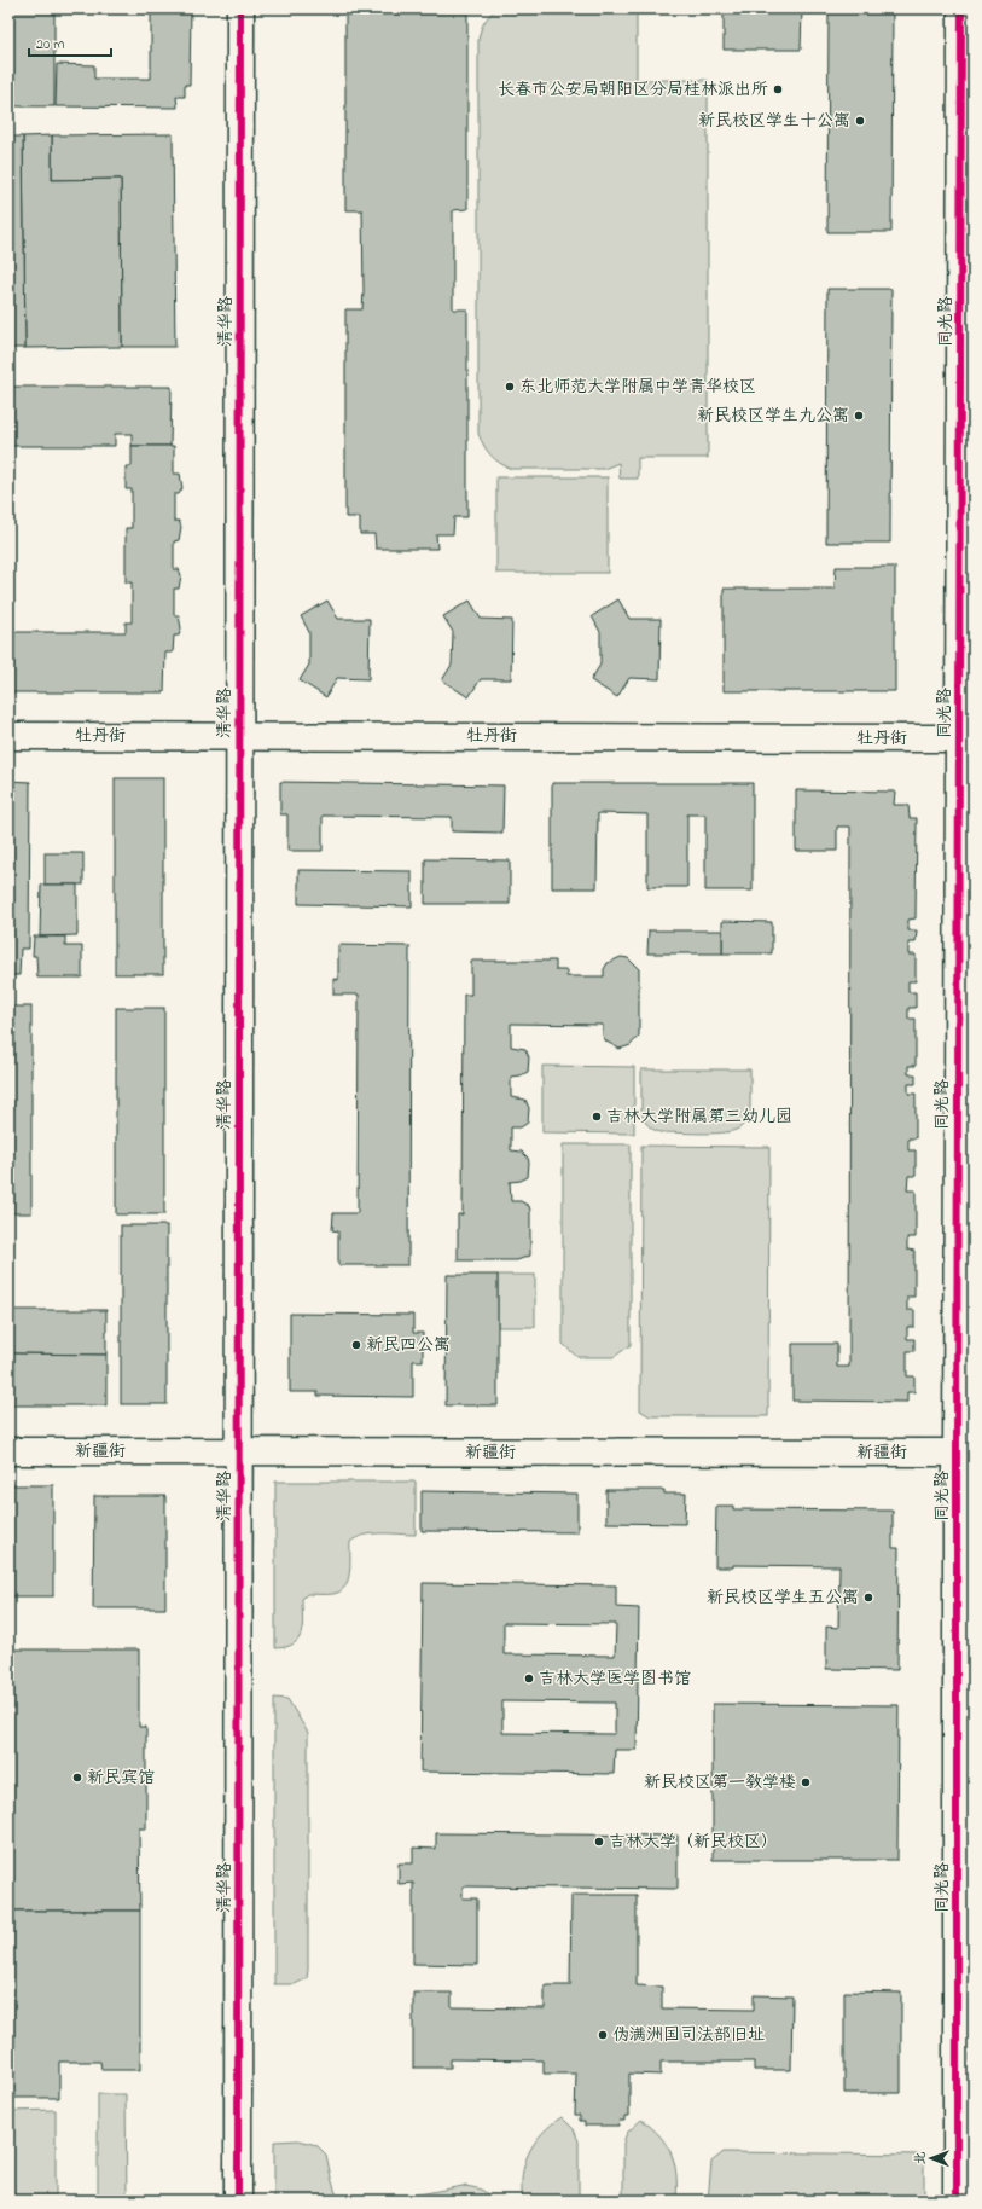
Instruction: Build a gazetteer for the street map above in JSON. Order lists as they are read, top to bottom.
{
  "streets": {
    "street": [
      "清华路",
      "同光路",
      "牡丹街",
      "新疆街"
    ]
  },
  "crossings": [
    ["清华路", "牡丹街"],
    ["清华路", "新疆街"],
    ["同光路", "牡丹街"],
    ["同光路", "新疆街"]
  ],
  "places": [
    "长春市公安局朝阳区分局桂林派出所",
    "新民校区学生十公寓",
    "东北师范大学附属中学青华校区",
    "新民校区学生九公寓",
    "吉林大学附属第三幼儿园",
    "新民四公寓",
    "新民校区学生五公寓",
    "吉林大学医学图书馆",
    "新民宾馆",
    "新民校区第一教学楼",
    "吉林大学（新民校区）",
    "伪满洲国司法部旧址"
  ],
  "scale_bar": "20 m",
  "north": "left"
}
